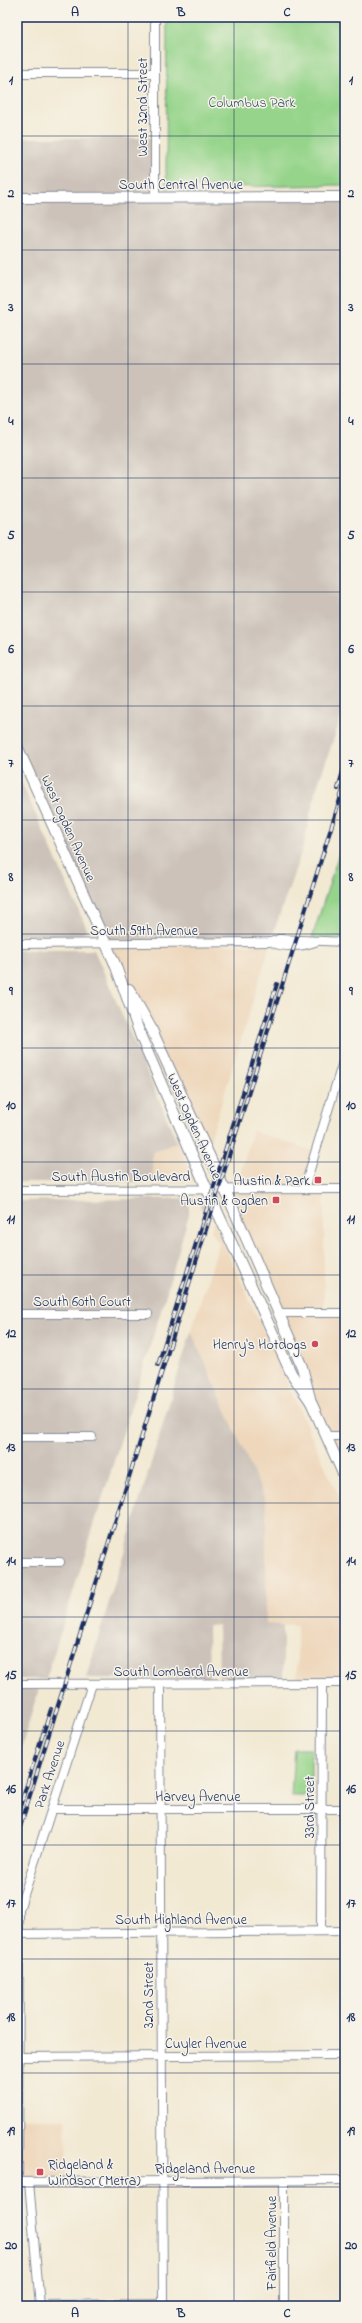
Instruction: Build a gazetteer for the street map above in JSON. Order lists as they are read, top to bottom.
{
  "streets": {
    "main road": ["South Central Avenue", "West Ogden Avenue"],
    "street": [
      "West 32nd Street",
      "South 59th Avenue",
      "South Austin Boulevard",
      "South 60th Court",
      "South Lombard Avenue",
      "Park Avenue",
      "Harvey Avenue",
      "33rd Street",
      "South Highland Avenue",
      "32nd Street",
      "Cuyler Avenue",
      "Ridgeland Avenue",
      "Fairfield Avenue"
    ]
  },
  "crossings": [
    ["West 32nd Street", "South Central Avenue"],
    ["West Ogden Avenue", "South 59th Avenue"],
    ["West Ogden Avenue", "South Austin Boulevard"],
    ["South Lombard Avenue", "Park Avenue"],
    ["South Lombard Avenue", "33rd Street"],
    ["South Lombard Avenue", "32nd Street"],
    ["Park Avenue", "Harvey Avenue"],
    ["Park Avenue", "South Highland Avenue"],
    ["Park Avenue", "Cuyler Avenue"],
    ["Park Avenue", "Ridgeland Avenue"],
    ["Harvey Avenue", "33rd Street"],
    ["Harvey Avenue", "32nd Street"],
    ["33rd Street", "South Highland Avenue"],
    ["South Highland Avenue", "32nd Street"],
    ["32nd Street", "Cuyler Avenue"],
    ["32nd Street", "Ridgeland Avenue"],
    ["Ridgeland Avenue", "Fairfield Avenue"]
  ],
  "parks": ["Columbus Park"],
  "places": {
    "transit": ["Austin & Park", "Austin & Ogden", "Ridgeland & Windsor (Metra)"],
    "other": ["Henry's Hotdogs"]
  },
  "grid": {
    "columns": ["A", "B", "C"],
    "rows": [
      "1",
      "2",
      "3",
      "4",
      "5",
      "6",
      "7",
      "8",
      "9",
      "10",
      "11",
      "12",
      "13",
      "14",
      "15",
      "16",
      "17",
      "18",
      "19",
      "20"
    ]
  }
}
